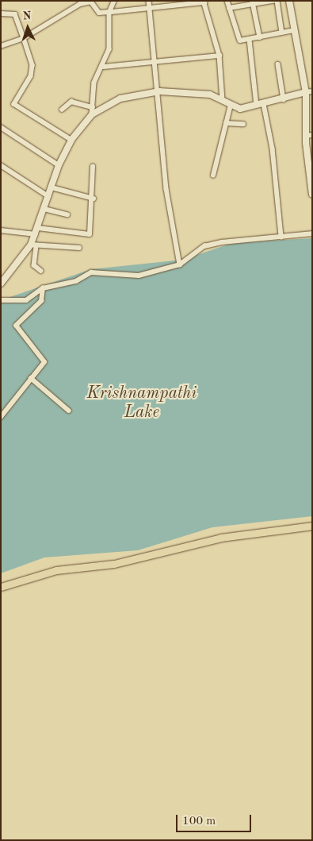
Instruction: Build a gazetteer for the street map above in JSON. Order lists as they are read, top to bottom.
{
  "water": ["Krishnampathi Lake"],
  "scale_bar": "100 m",
  "north": "top"
}
